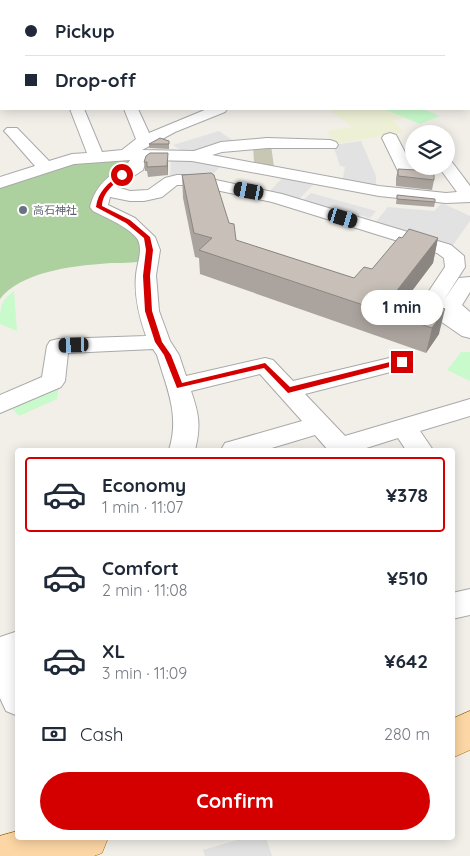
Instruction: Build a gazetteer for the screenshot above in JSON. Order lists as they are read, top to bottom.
{
  "places": ["高石神社"],
  "page": {
    "banner": ["Pickup", "Drop-off"],
    "bubble": "1 min",
    "list": [
      {
        "name": "Economy",
        "note": "1 min · 11:07",
        "value": "¥378"
      },
      {
        "name": "Comfort",
        "note": "2 min · 11:08",
        "value": "¥510"
      },
      {
        "name": "XL",
        "note": "3 min · 11:09",
        "value": "¥642"
      }
    ],
    "pay": ["Cash", "280 m"],
    "buttons": "Confirm"
  }
}
